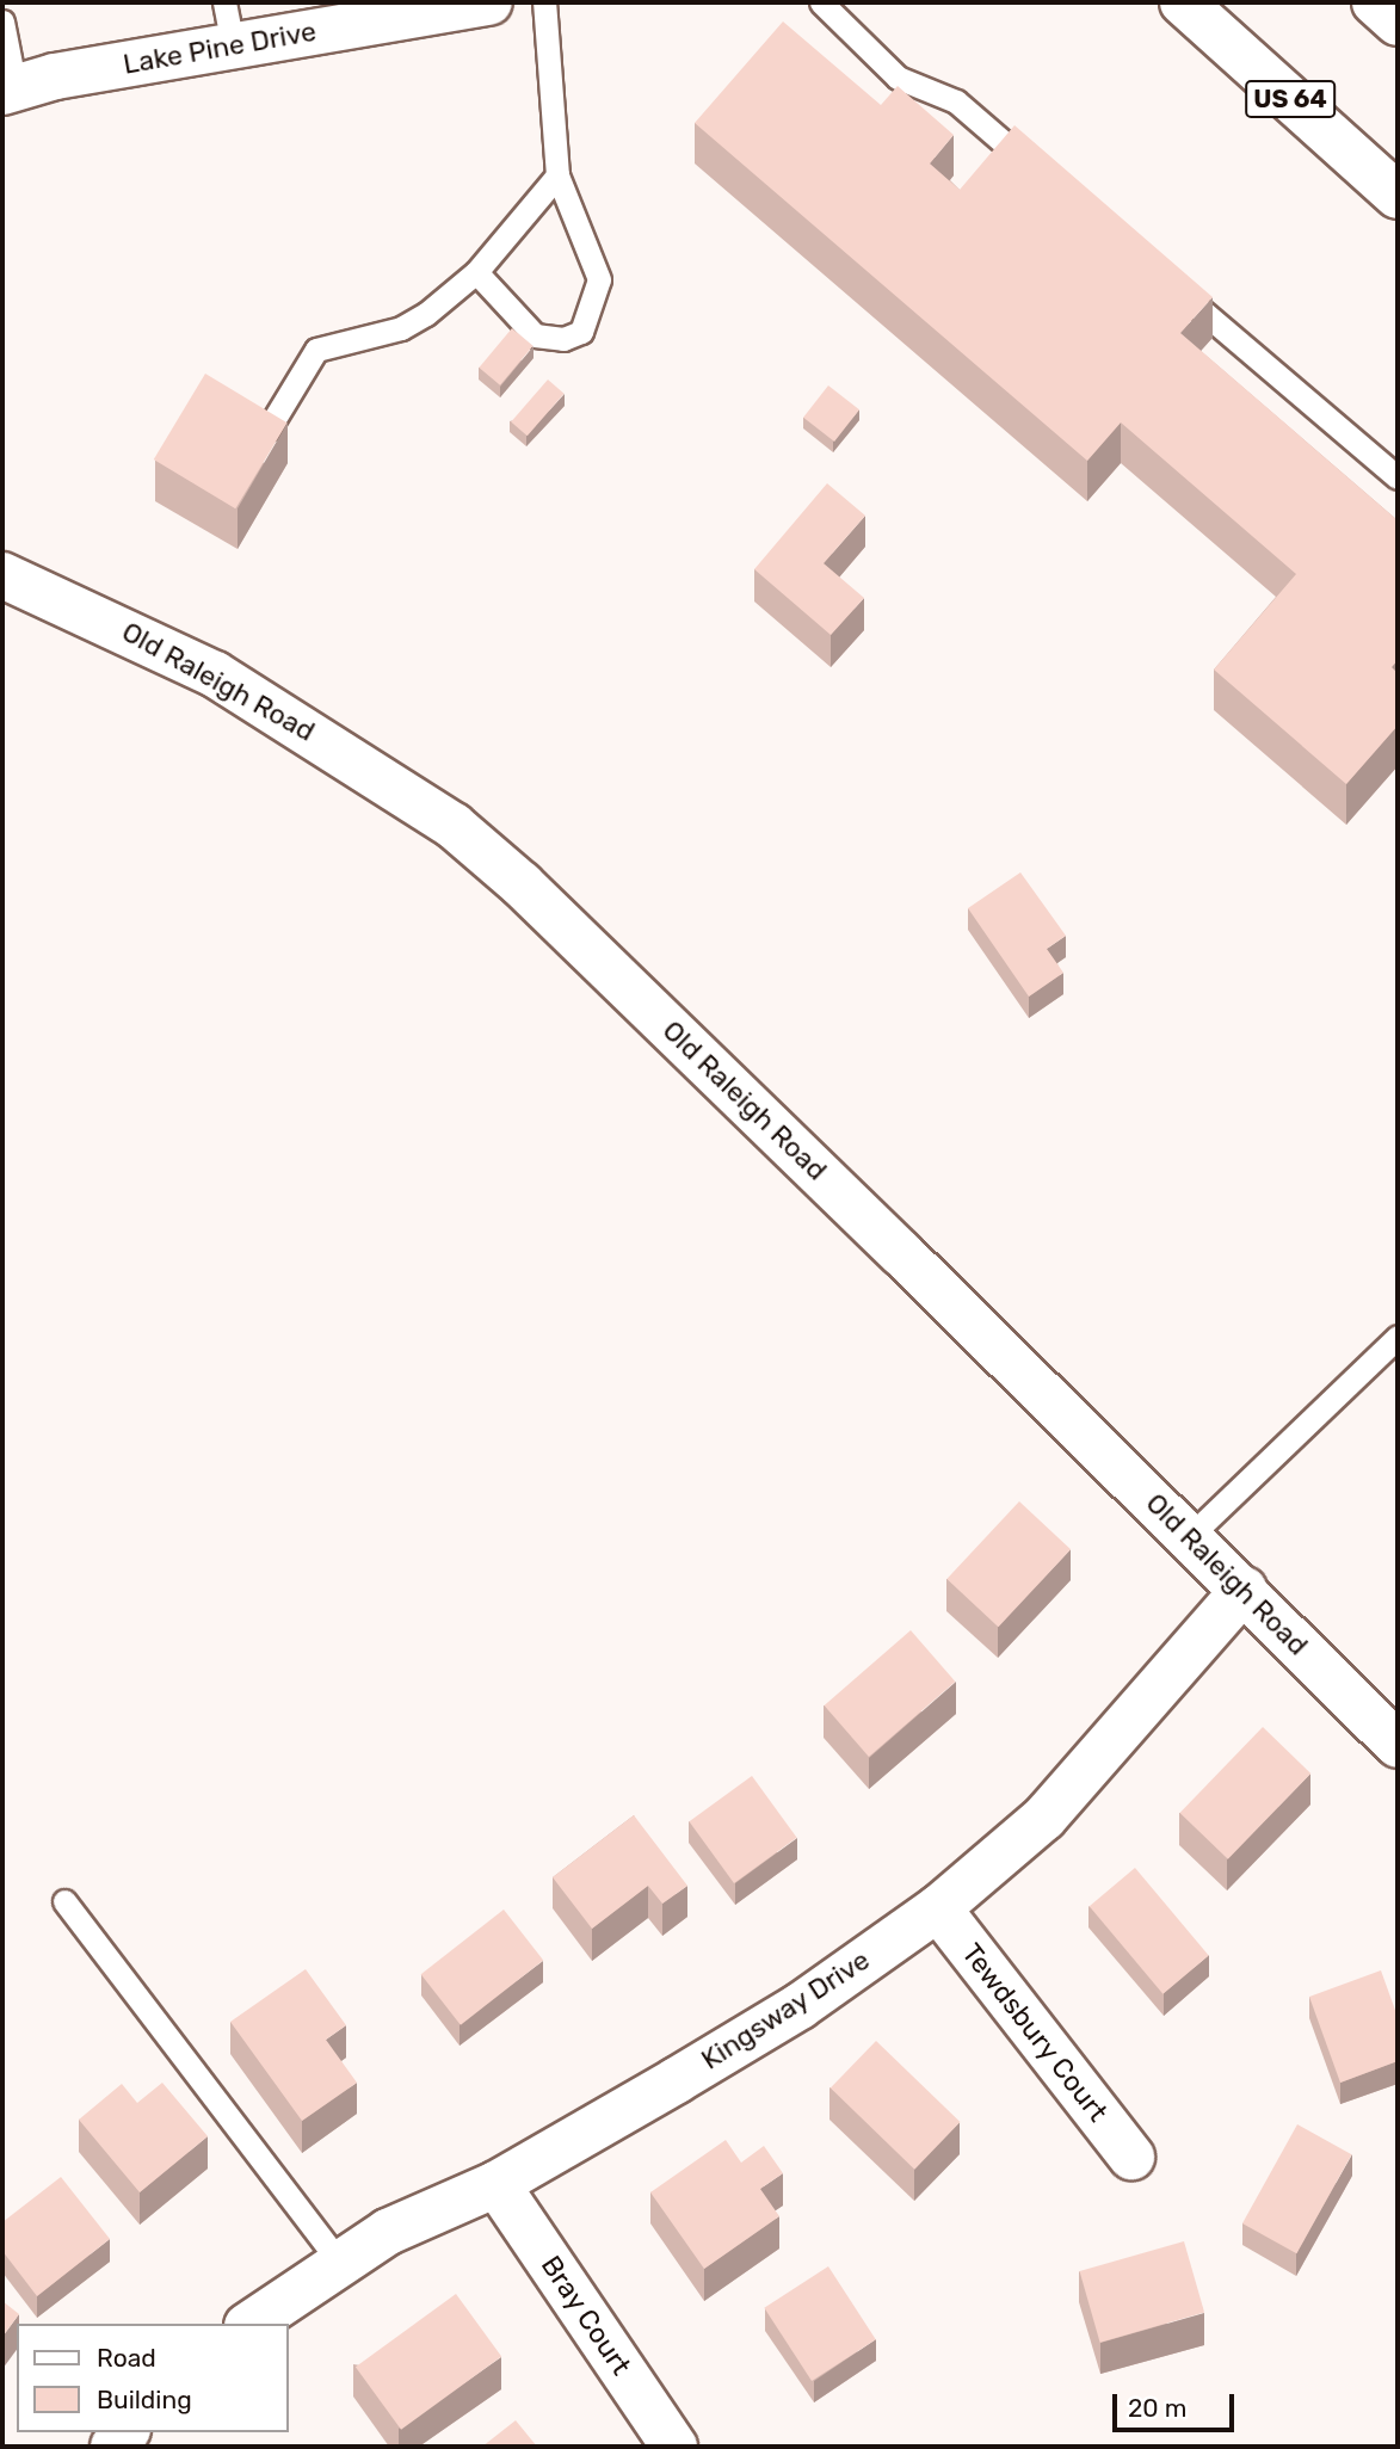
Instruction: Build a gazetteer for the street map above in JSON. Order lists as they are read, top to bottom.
{
  "streets": {
    "main road": [
      "Lake Pine Drive",
      "US 64",
      "Old Raleigh Road",
      "Kingsway Drive",
      "Tewdsbury Court",
      "Bray Court"
    ]
  },
  "crossings": [
    ["Old Raleigh Road", "Kingsway Drive"],
    ["Kingsway Drive", "Tewdsbury Court"],
    ["Kingsway Drive", "Bray Court"]
  ],
  "legend": ["Road", "Building"],
  "scale_bar": "20 m"
}
